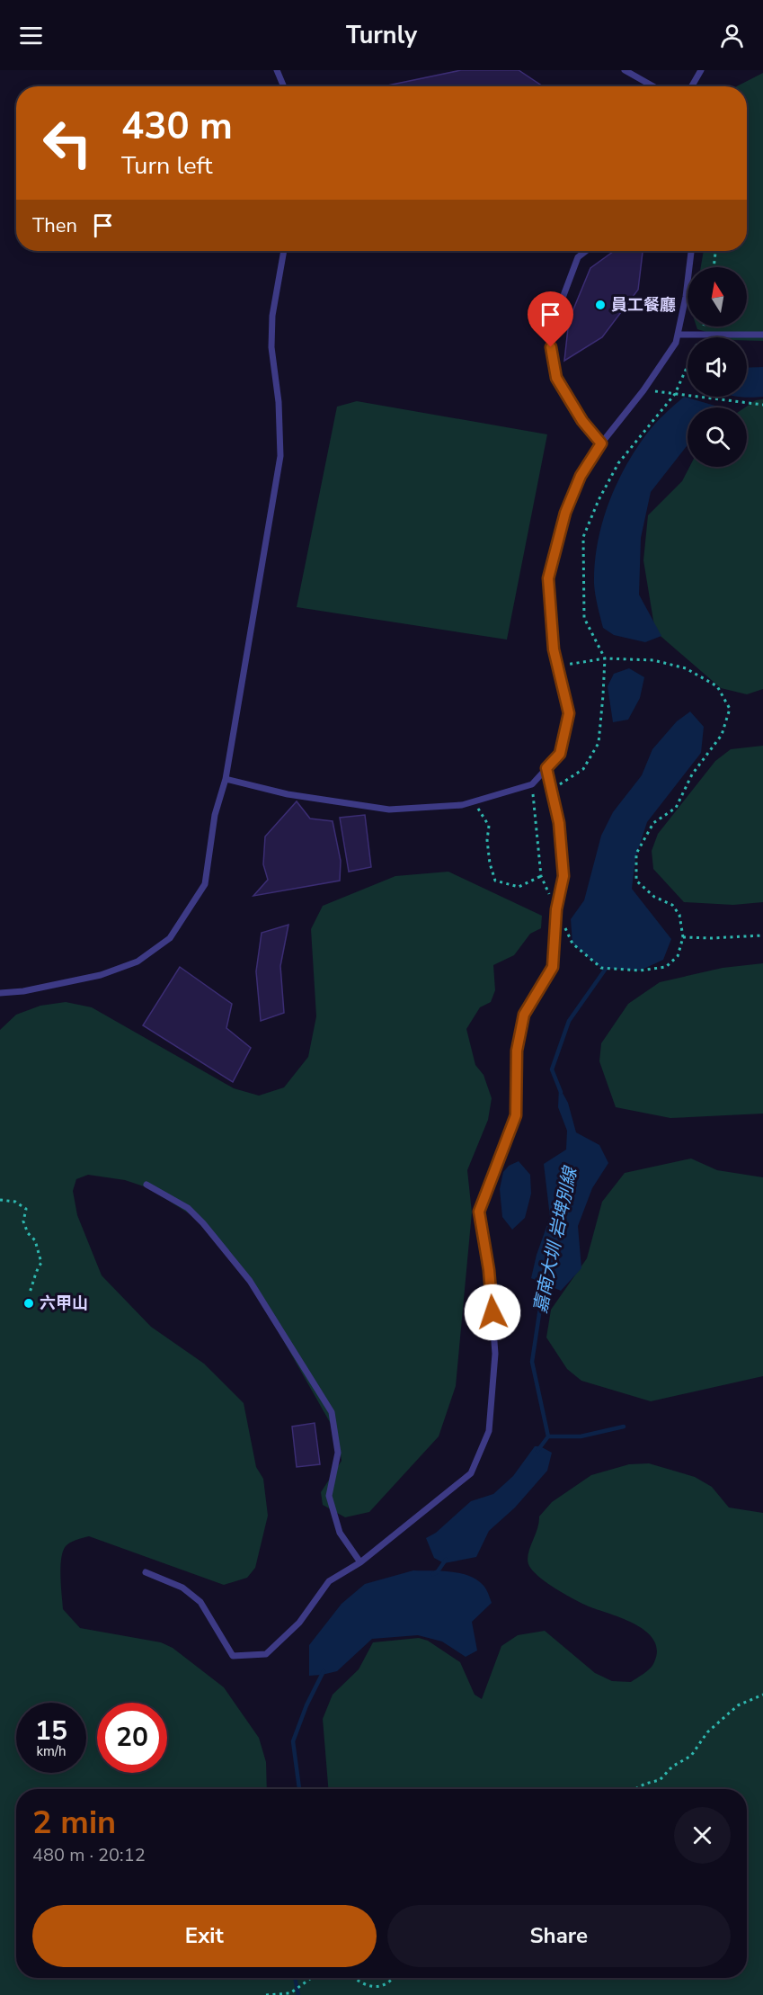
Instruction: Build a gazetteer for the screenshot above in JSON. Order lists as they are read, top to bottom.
{
  "water": ["嘉南大圳 岩埤別線"],
  "places": ["員工餐廳", "六甲山"],
  "north": "top",
  "page": {
    "header": "Turnly",
    "turn": ["430 m", "Turn left"],
    "then": "Then",
    "speed": "15 km/h",
    "limit": "20",
    "heading": ["2 min", "480 m · 20:12"],
    "buttons": ["Exit", "Share"]
  }
}
